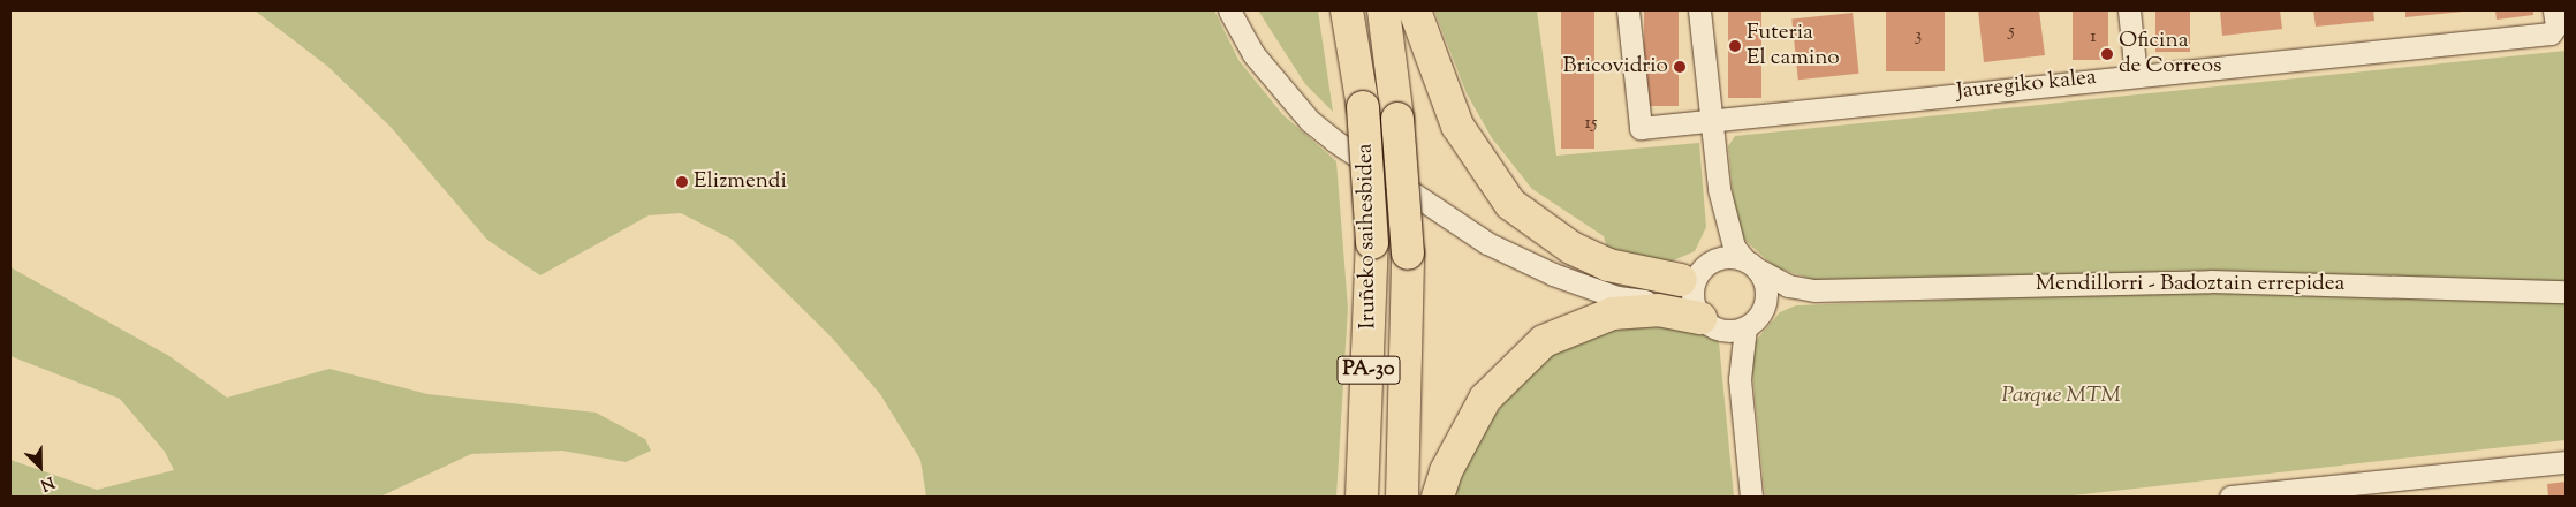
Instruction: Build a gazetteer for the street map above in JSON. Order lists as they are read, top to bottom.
{
  "streets": {
    "highway": ["Iruñeko saihesbidea", "PA-30"],
    "street": ["Jauregiko kalea", "Mendillorri - Badoztain errepidea"]
  },
  "parks": ["Parque MTM"],
  "places": [
    "Futeria El camino",
    "Oficina de Correos",
    "Bricovidrio",
    "Elizmendi"
  ],
  "house_numbers": [
    "5",
    "3",
    "1",
    "15"
  ],
  "north": "bottom right"
}
